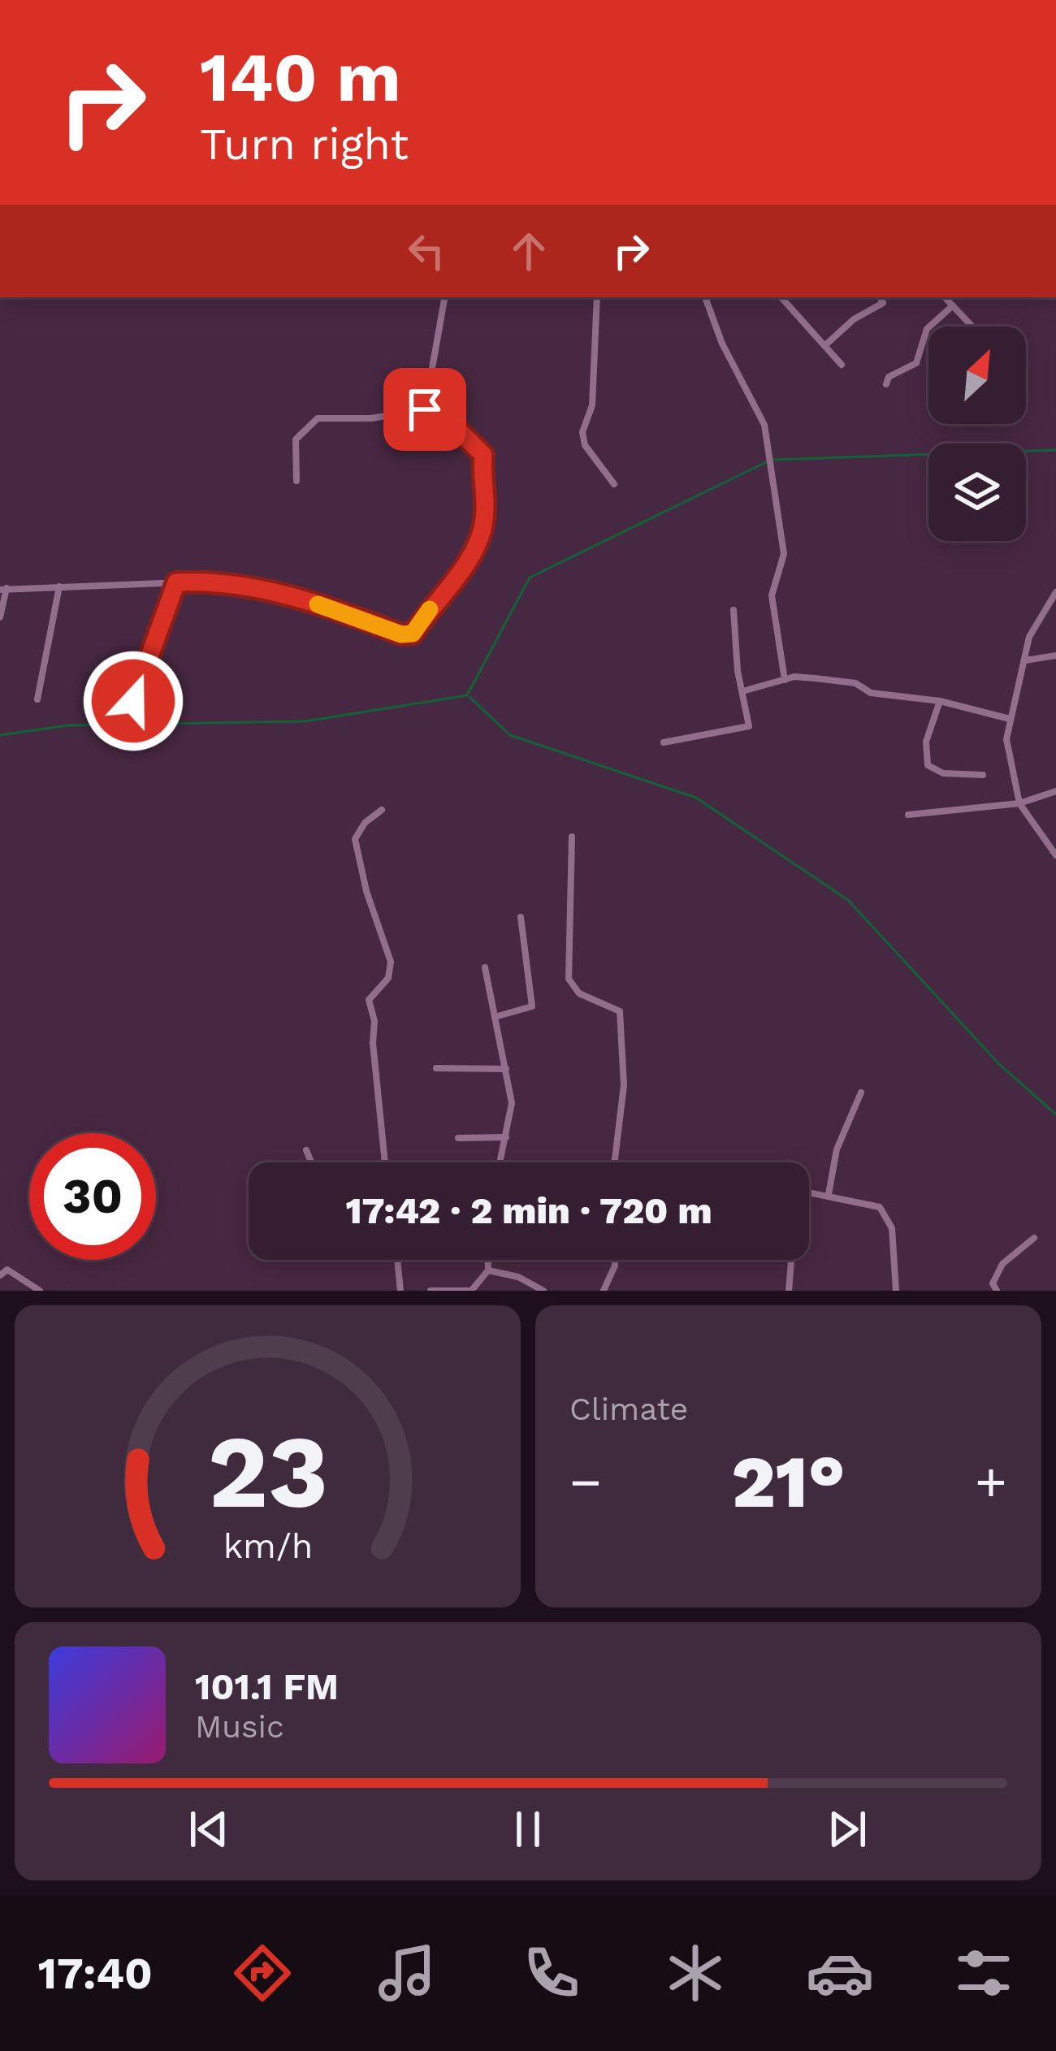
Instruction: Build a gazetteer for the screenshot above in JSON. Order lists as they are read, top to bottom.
{
  "north": "top right",
  "page": {
    "turn": ["140 m", "Turn right"],
    "limit": "30",
    "trip": "17:42 · 2 min · 720 m",
    "tile": "Climate",
    "heat": ["−", "21°", "+"],
    "song": ["101.1 FM", "Music"],
    "tabs": "17:40",
    "gauge": ["23", "km/h"]
  }
}
